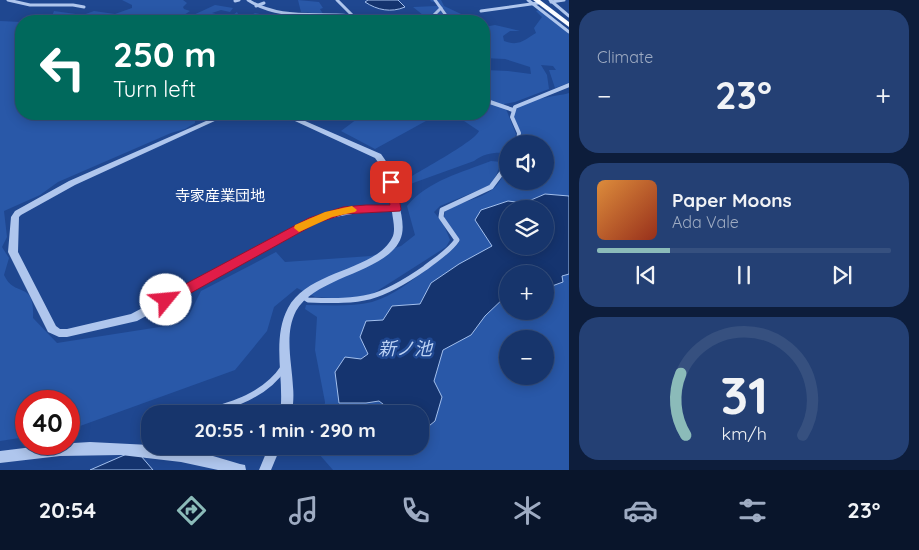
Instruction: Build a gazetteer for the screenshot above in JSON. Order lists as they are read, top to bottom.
{
  "districts": ["寺家産業団地"],
  "water": ["新ノ池"],
  "page": {
    "tile": "Climate",
    "turn": ["250 m", "Turn left"],
    "heat": ["−", "23°", "+"],
    "map_buttons": ["+", "−"],
    "song": ["Paper Moons", "Ada Vale"],
    "limit": "40",
    "trip": "20:55 · 1 min · 290 m",
    "tabs": ["20:54", "23°"],
    "gauge": ["31", "km/h"]
  }
}
